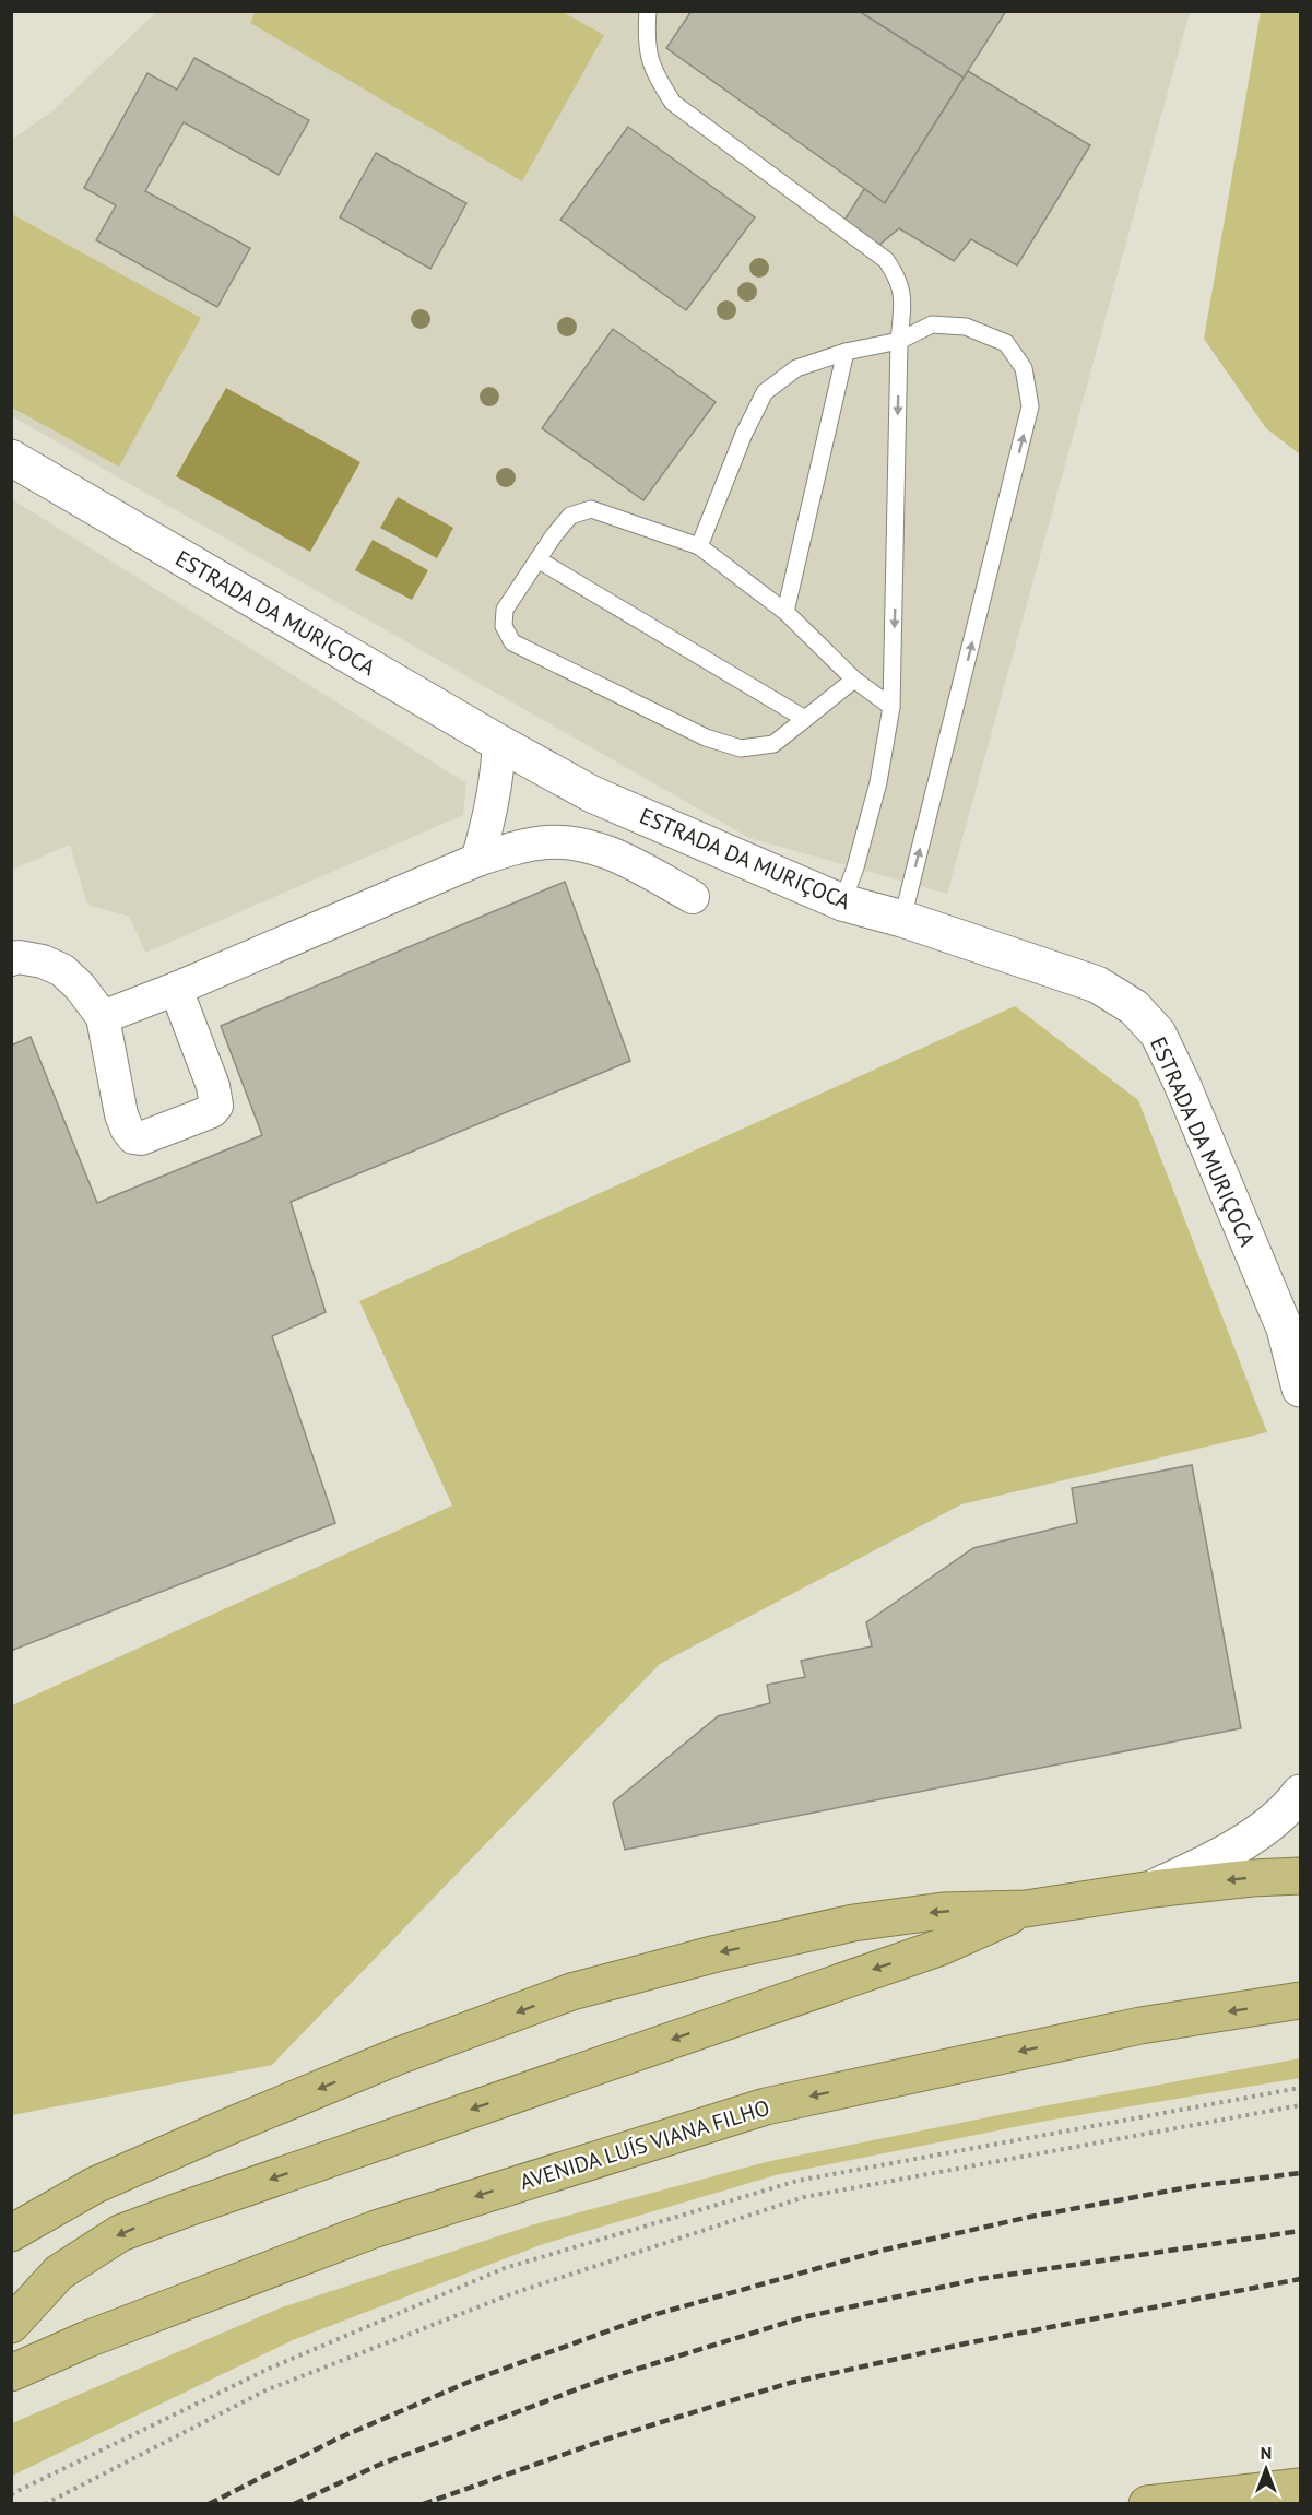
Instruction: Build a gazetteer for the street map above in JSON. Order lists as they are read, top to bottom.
{
  "streets": {
    "highway": ["AVENIDA LUÍS VIANA FILHO"],
    "street": ["ESTRADA DA MURIÇOCA"]
  },
  "north": "top"
}
